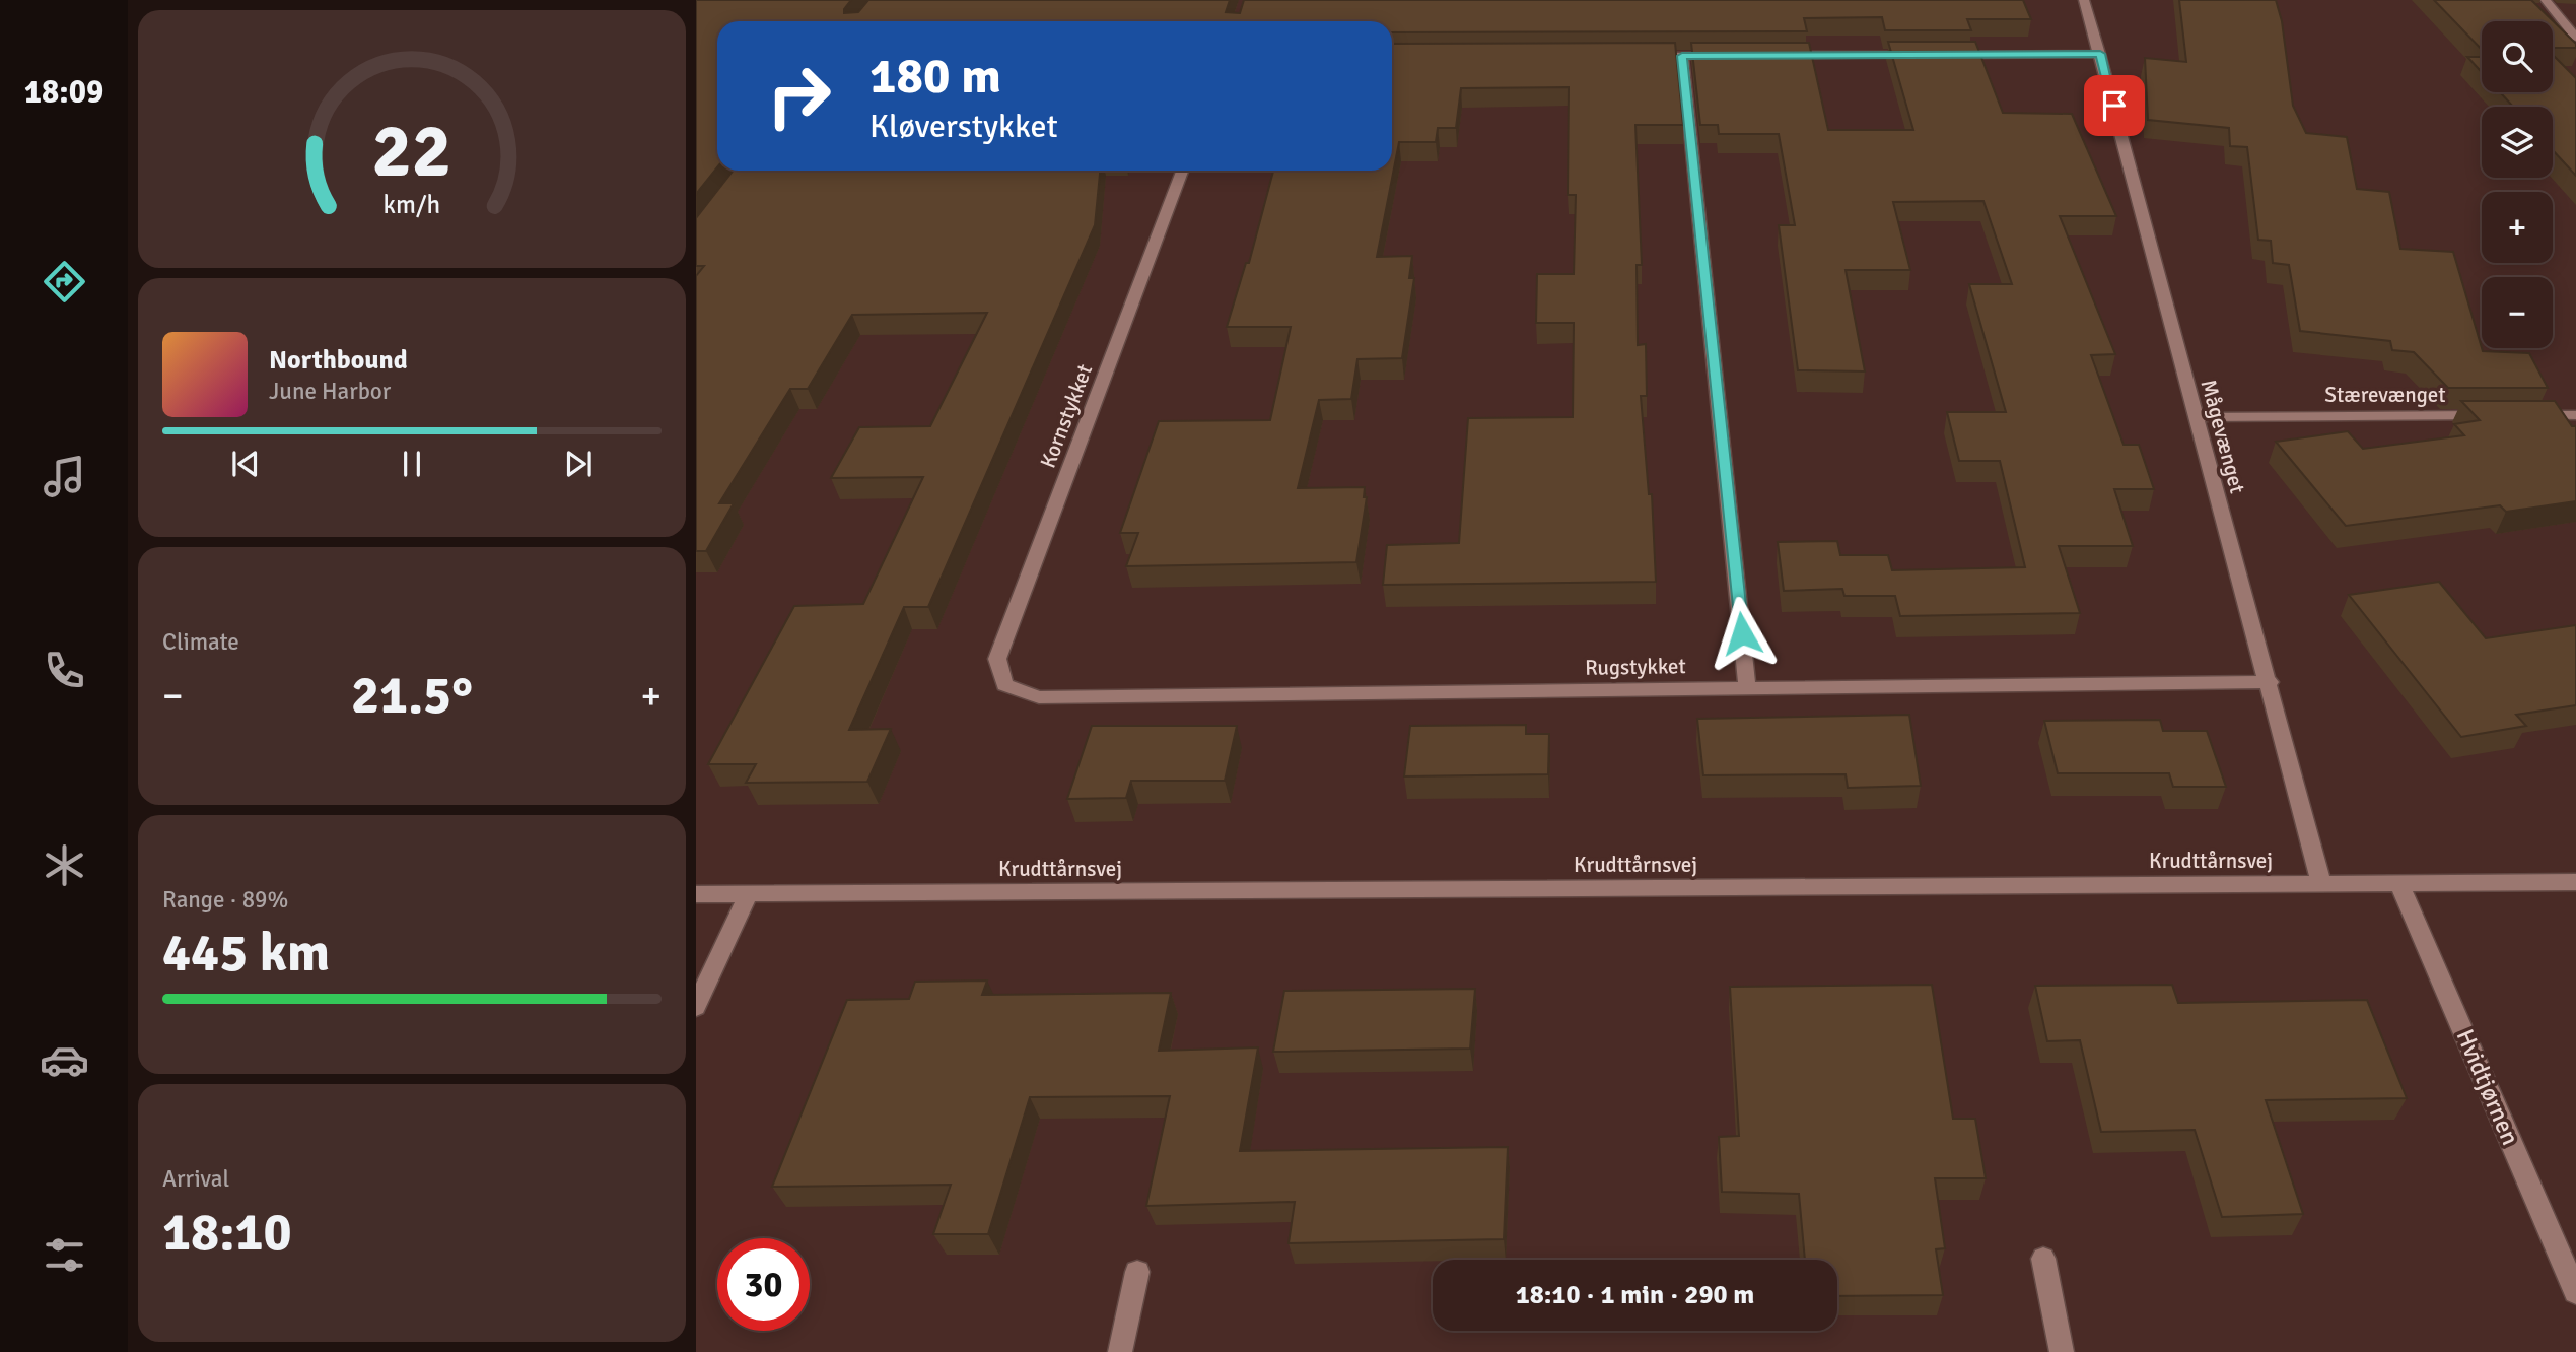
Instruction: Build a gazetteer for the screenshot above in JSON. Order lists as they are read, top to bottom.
{
  "streets": {
    "street": [
      "Stærevænget",
      "Kornstykket",
      "Mågevænget",
      "Rugstykket",
      "Krudttårnsvej",
      "Hvidtjørnen"
    ]
  },
  "crossings": [
    ["Stærevænget", "Mågevænget"],
    ["Kornstykket", "Rugstykket"],
    ["Mågevænget", "Rugstykket"],
    ["Mågevænget", "Krudttårnsvej"],
    ["Krudttårnsvej", "Hvidtjørnen"]
  ],
  "page": {
    "tabs": "18:09",
    "map_buttons": ["+", "−"],
    "turn": ["180 m", "Kløverstykket"],
    "song": ["Northbound", "June Harbor"],
    "tile": [
      "Climate",
      ["Range · 89%", "445 km"],
      ["Arrival", "18:10"]
    ],
    "heat": ["−", "21.5°", "+"],
    "limit": "30",
    "trip": "18:10 · 1 min · 290 m",
    "gauge": ["22", "km/h"]
  }
}
